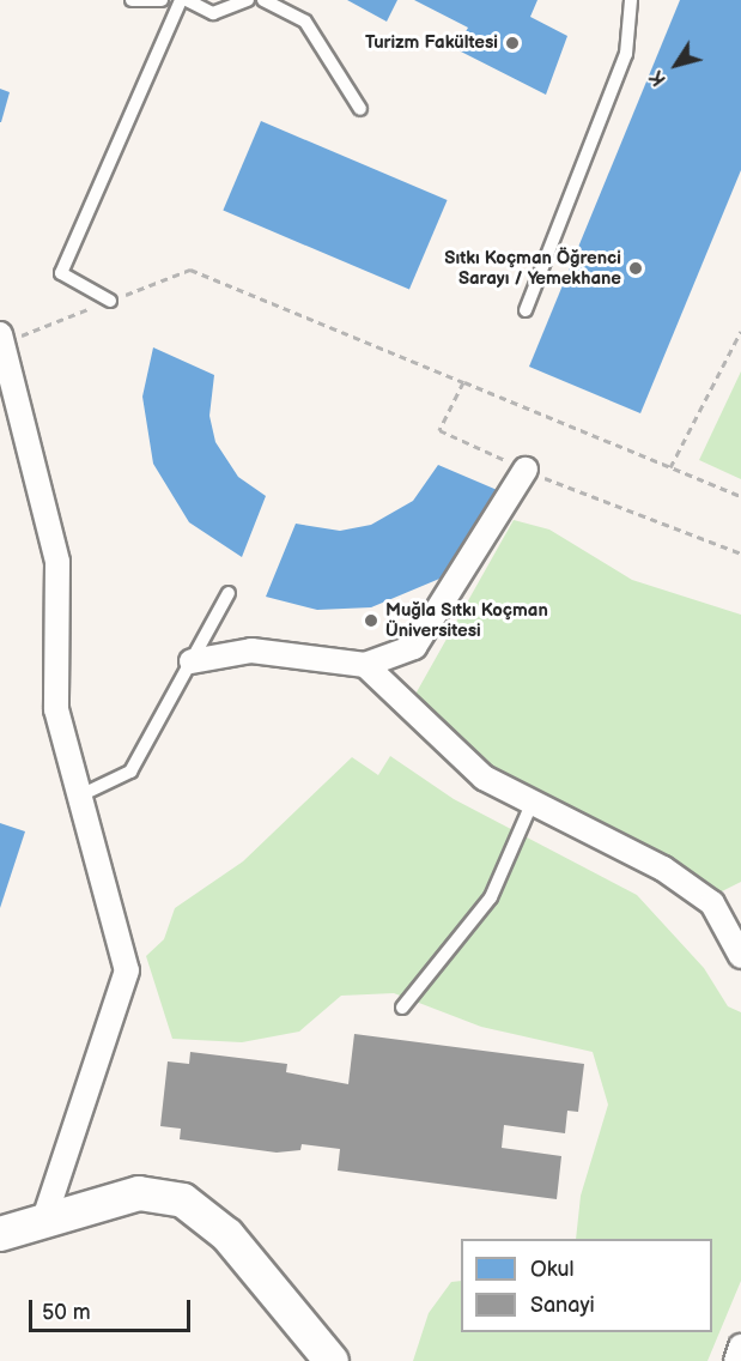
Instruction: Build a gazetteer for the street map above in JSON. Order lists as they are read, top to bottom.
{
  "places": ["Turizm Fakültesi", "Sıtkı Koçman Öğrenci Sarayı / Yemekhane", "Muğla Sıtkı Koçman Üniversitesi"],
  "legend": ["Okul", "Sanayi"],
  "scale_bar": "50 m",
  "north": "bottom left"
}
